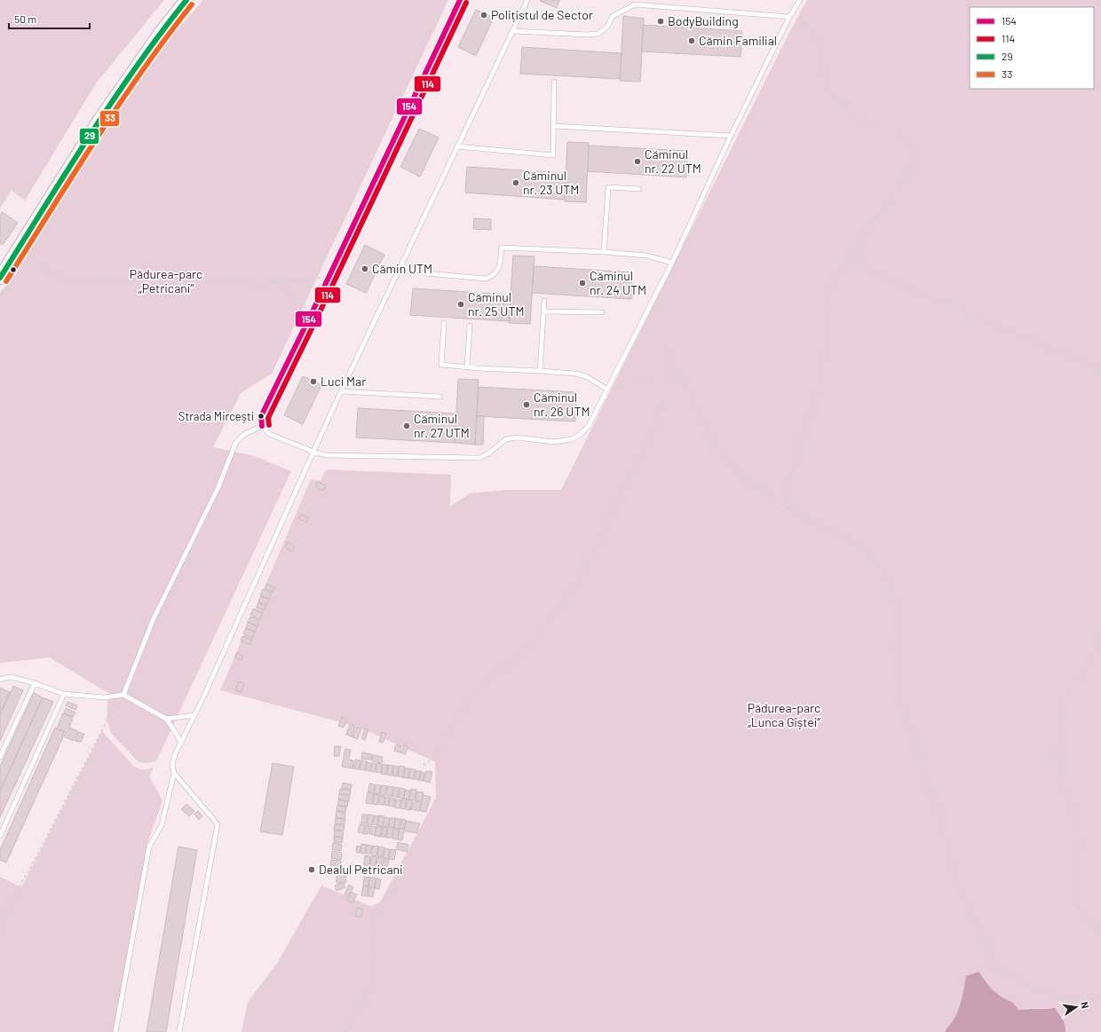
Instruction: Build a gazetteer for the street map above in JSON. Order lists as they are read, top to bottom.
{
  "parks": ["Pădurea-parc „Petricani”", "Pădurea-parc „Lunca Gîștei”"],
  "places": [
    "Polițistul de Sector",
    "BodyBuilding",
    "Cămin Familial",
    "Căminul nr. 22 UTM",
    "Căminul nr. 23 UTM",
    "Cămin UTM",
    "Căminul nr. 24 UTM",
    "Căminul nr. 25 UTM",
    "Luci Mar",
    "Căminul nr. 26 UTM",
    "Strada Mircești",
    "Căminul nr. 27 UTM",
    "Dealul Petricani"
  ],
  "lines": [
    "transit line 154",
    "transit line 29",
    "transit line 114",
    "transit line 33"
  ],
  "legend": [
    "154",
    "114",
    "29",
    "33"
  ],
  "scale_bar": "50 m",
  "north": "right"
}
